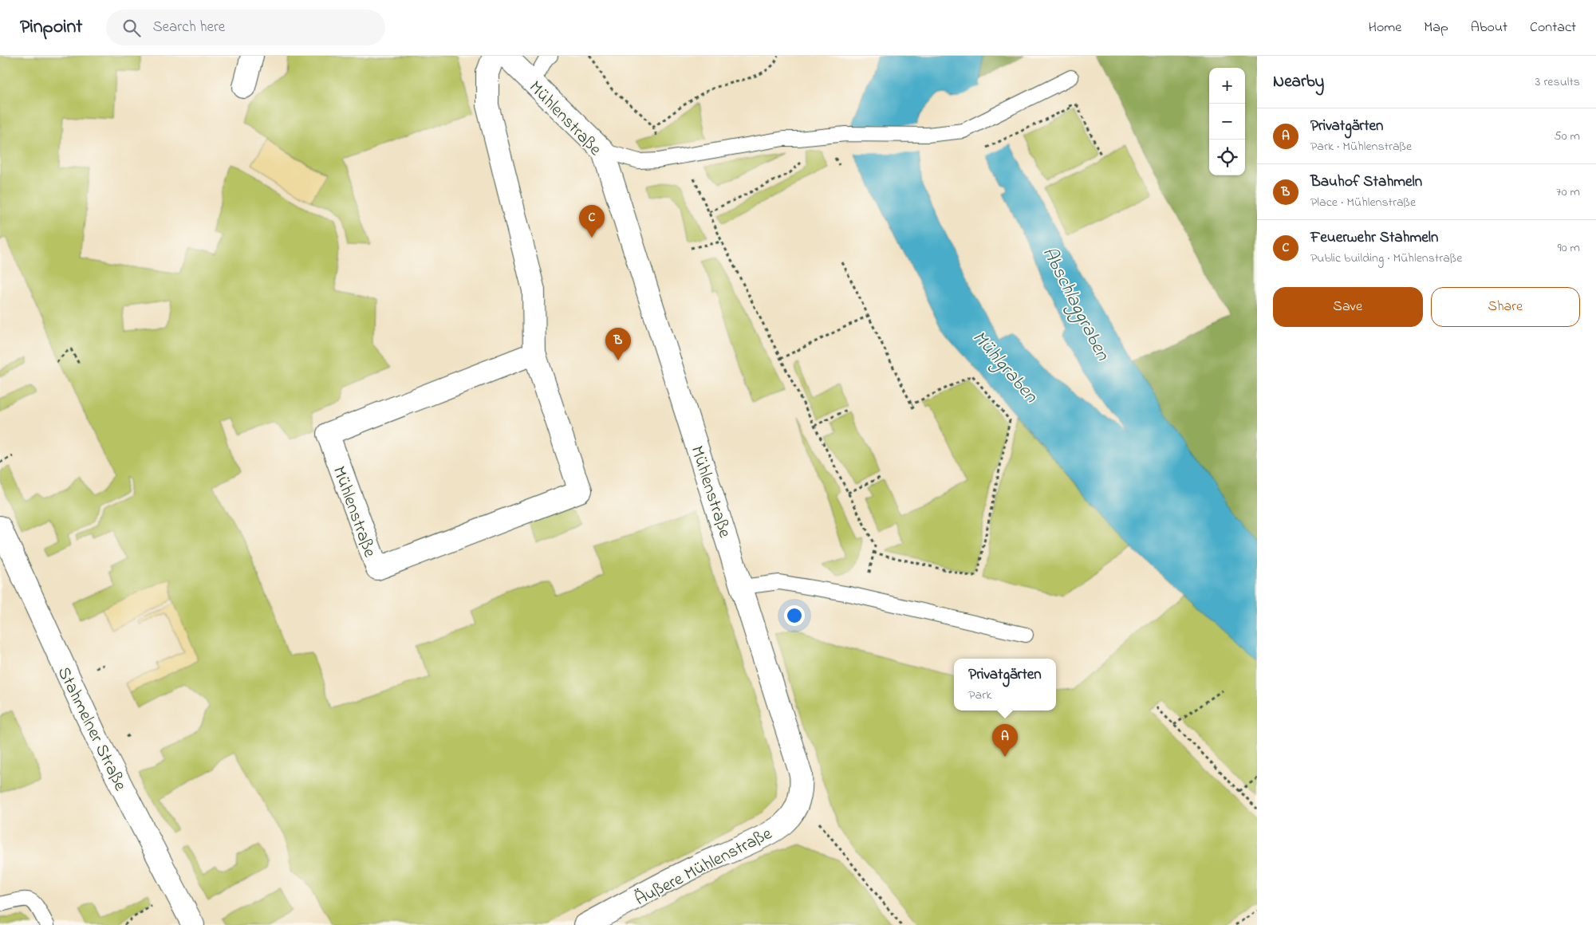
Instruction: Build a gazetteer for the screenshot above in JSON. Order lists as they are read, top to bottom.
{
  "streets": {
    "street": ["Mühlenstraße", "Stahmelner Straße", "Äußere Mühlenstraße"]
  },
  "crossings": [
    ["Mühlenstraße", "Äußere Mühlenstraße"]
  ],
  "water": ["Abschlaggraben", "Mühlgraben"],
  "page": {
    "header": "Pinpoint",
    "search": "Search here",
    "nav": [
      "Home",
      "Map",
      "About",
      "Contact"
    ],
    "heading": ["Nearby", "3 results"],
    "map_buttons": ["+", "−"],
    "list": [
      {
        "mark": "A",
        "name": "Privatgärten",
        "note": "Park · Mühlenstraße",
        "value": "50 m"
      },
      {
        "mark": "B",
        "name": "Bauhof Stahmeln",
        "note": "Place · Mühlenstraße",
        "value": "70 m"
      },
      {
        "mark": "C",
        "name": "Feuerwehr Stahmeln",
        "note": "Public building · Mühlenstraße",
        "value": "90 m"
      }
    ],
    "pins": ["C", "B", "A"],
    "buttons": ["Save", "Share"],
    "popup": ["Privatgärten", "Park"]
  }
}
